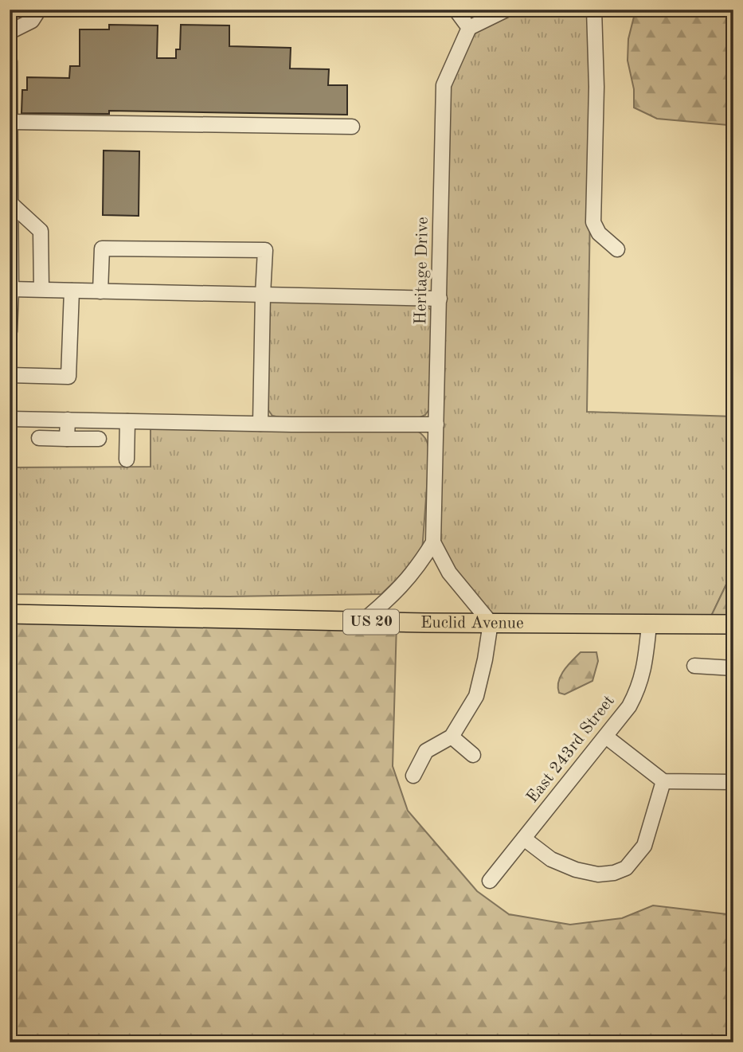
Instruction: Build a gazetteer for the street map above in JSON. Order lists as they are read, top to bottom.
{
  "streets": {
    "main road": ["US 20", "Euclid Avenue"],
    "street": ["Heritage Drive", "East 243rd Street"]
  },
  "crossings": [
    ["Heritage Drive", "Euclid Avenue"],
    ["Euclid Avenue", "East 243rd Street"]
  ]
}
